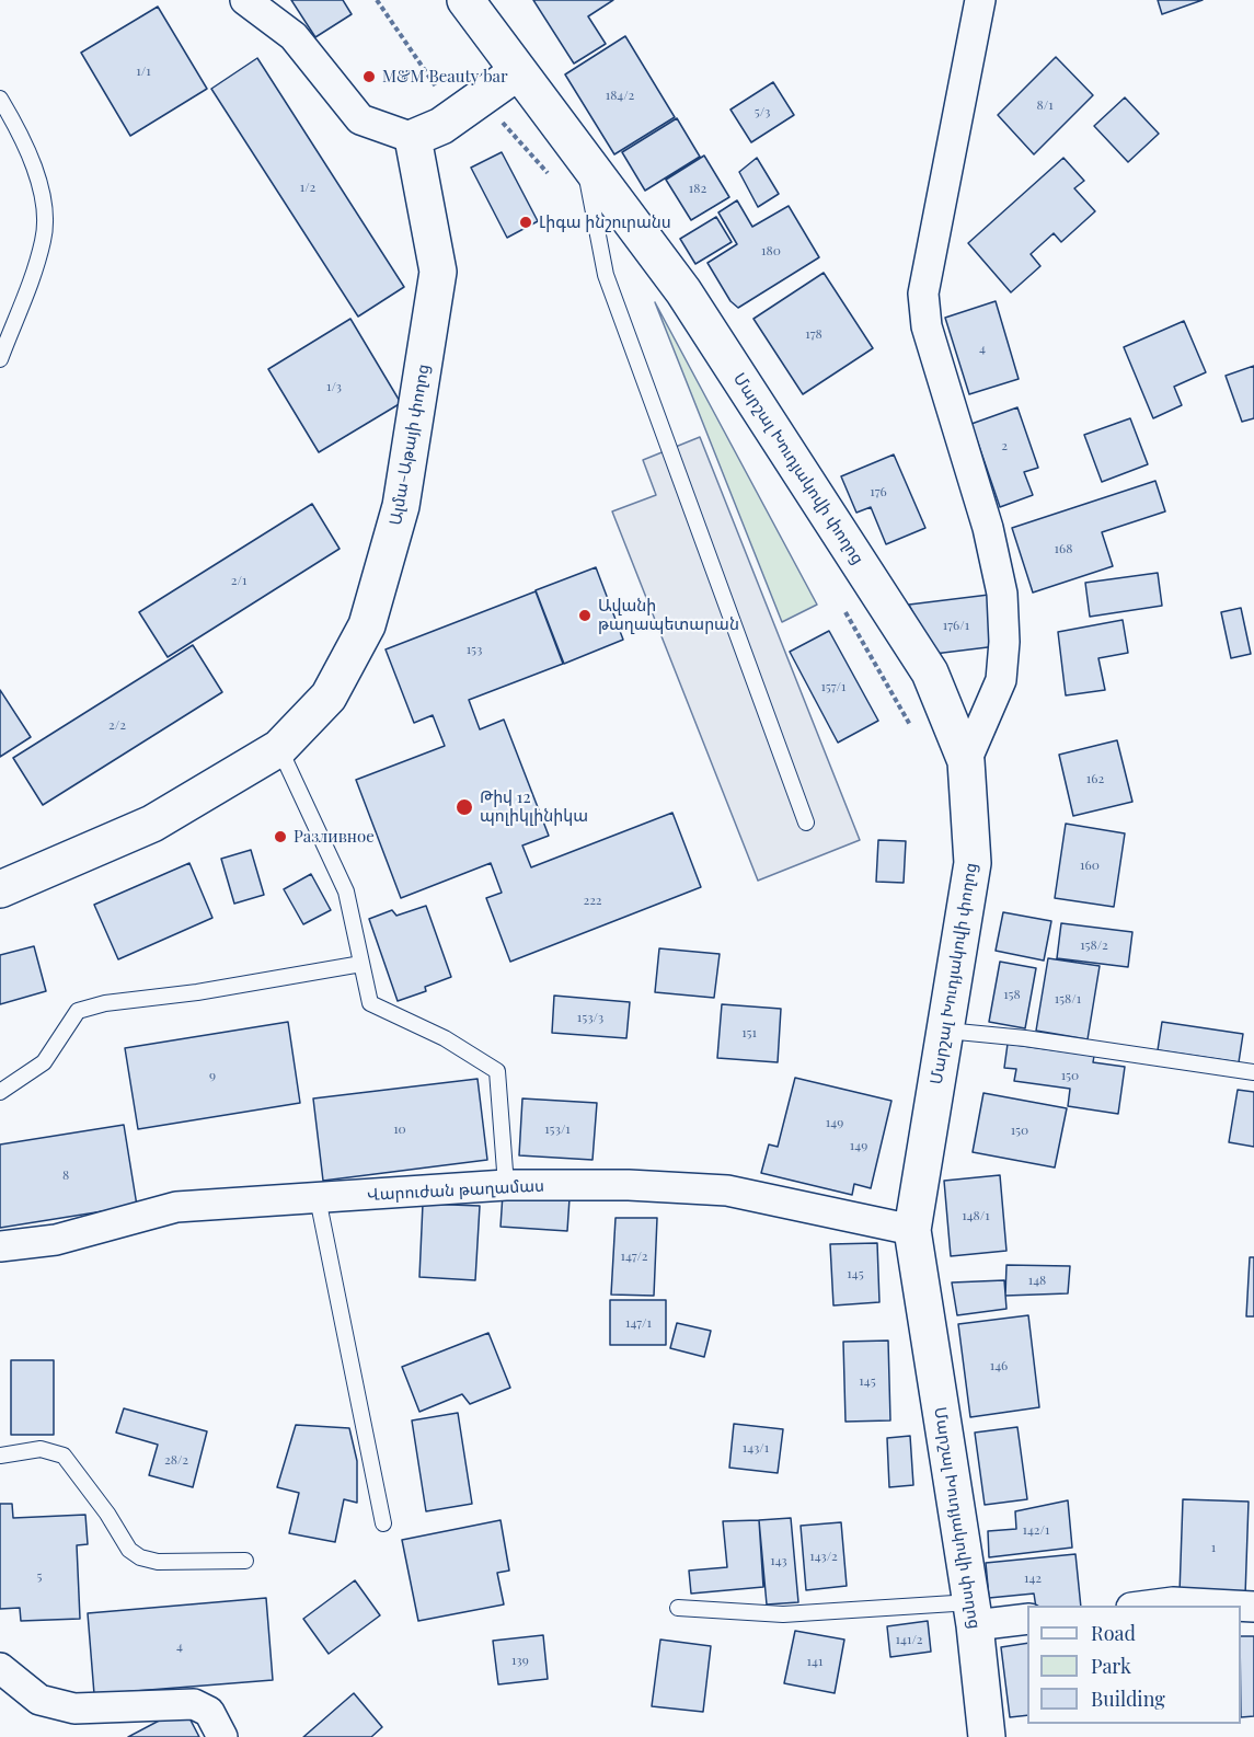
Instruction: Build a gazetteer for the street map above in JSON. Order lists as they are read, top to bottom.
{
  "streets": {
    "street": ["Ալմա-Աթայի փողոց", "Մարշալ Խուդյակովի փողոց", "Վարուժան թաղամաս"]
  },
  "crossings": [
    ["Մարշալ Խուդյակովի փողոց", "Վարուժան թաղամաս"]
  ],
  "places": [
    "M&M Beauty bar",
    "Լիգա ինշուրանս",
    "Ավանի թաղապետարան",
    "Թիվ 12 պոլիկլինիկա",
    "Разливное"
  ],
  "house_numbers": [
    "1/1",
    "184/2",
    "8/1",
    "5/3",
    "1/2",
    "182",
    "180",
    "178",
    "4",
    "1/3",
    "2",
    "176",
    "168",
    "2/1",
    "176/1",
    "153",
    "157/1",
    "2/2",
    "162",
    "160",
    "222",
    "158/2",
    "158",
    "158/1",
    "153/3",
    "151",
    "9",
    "150",
    "149",
    "10",
    "153/1",
    "150",
    "149",
    "8",
    "148/1",
    "147/2",
    "145",
    "148",
    "147/1",
    "146",
    "145",
    "143/1",
    "28/2",
    "142/1",
    "1",
    "143/2",
    "143",
    "5",
    "142",
    "141/2",
    "4",
    "139",
    "141"
  ],
  "legend": ["Road", "Park", "Building"]
}
